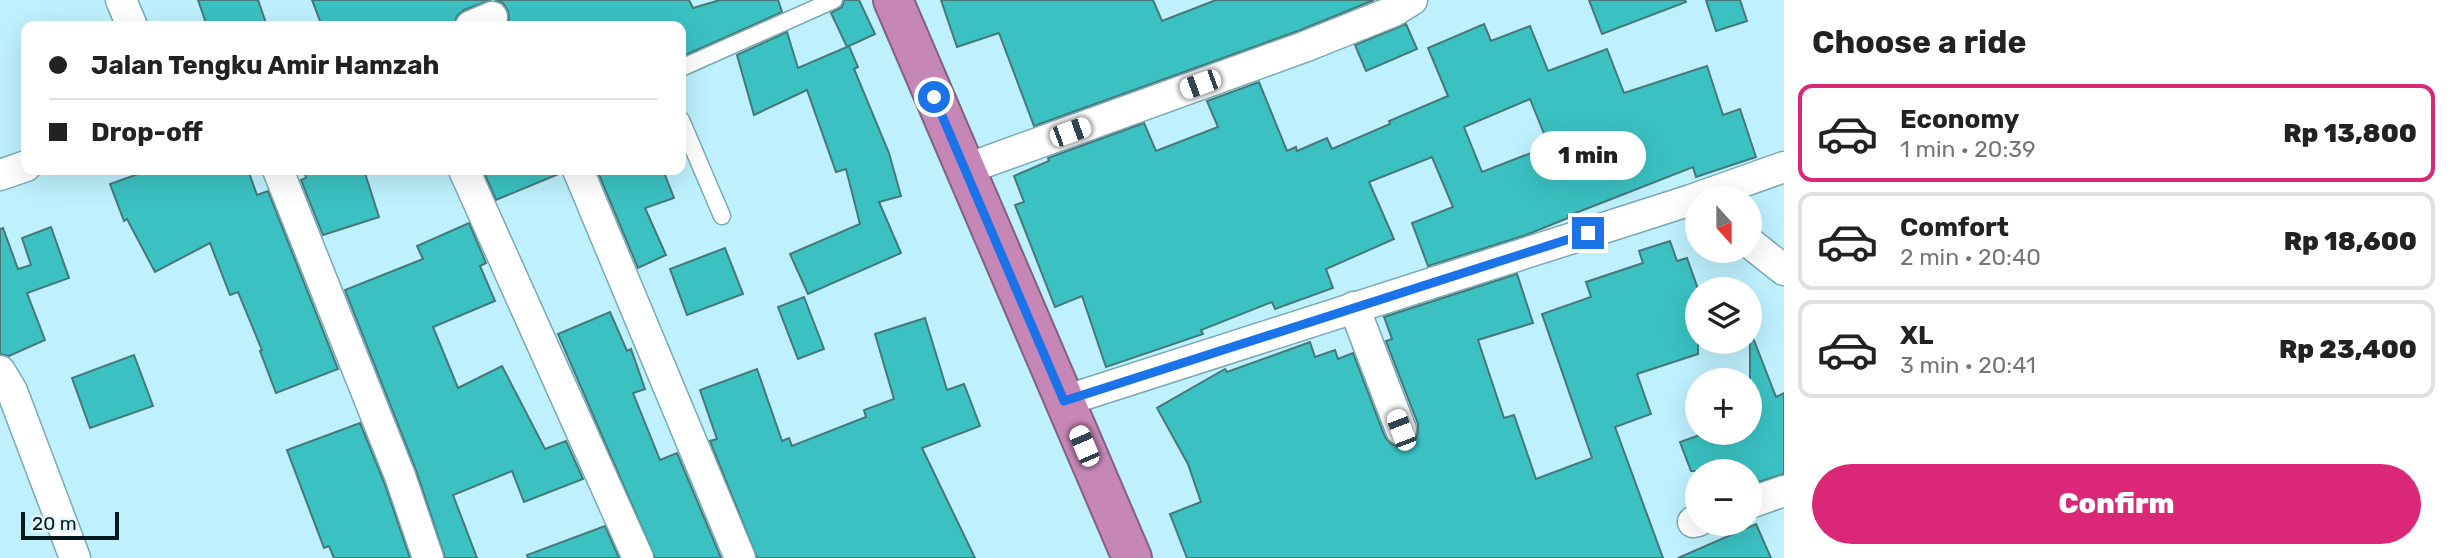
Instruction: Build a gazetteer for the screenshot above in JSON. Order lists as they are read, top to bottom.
{
  "scale_bar": "20 m",
  "north": "bottom",
  "page": {
    "heading": "Choose a ride",
    "banner": ["Jalan Tengku Amir Hamzah", "Drop-off"],
    "list": [
      {
        "name": "Economy",
        "note": "1 min · 20:39",
        "value": "Rp 13,800"
      },
      {
        "name": "Comfort",
        "note": "2 min · 20:40",
        "value": "Rp 18,600"
      },
      {
        "name": "XL",
        "note": "3 min · 20:41",
        "value": "Rp 23,400"
      }
    ],
    "bubble": "1 min",
    "map_buttons": ["+", "−"],
    "buttons": "Confirm",
    "scale": "20 m"
  }
}
